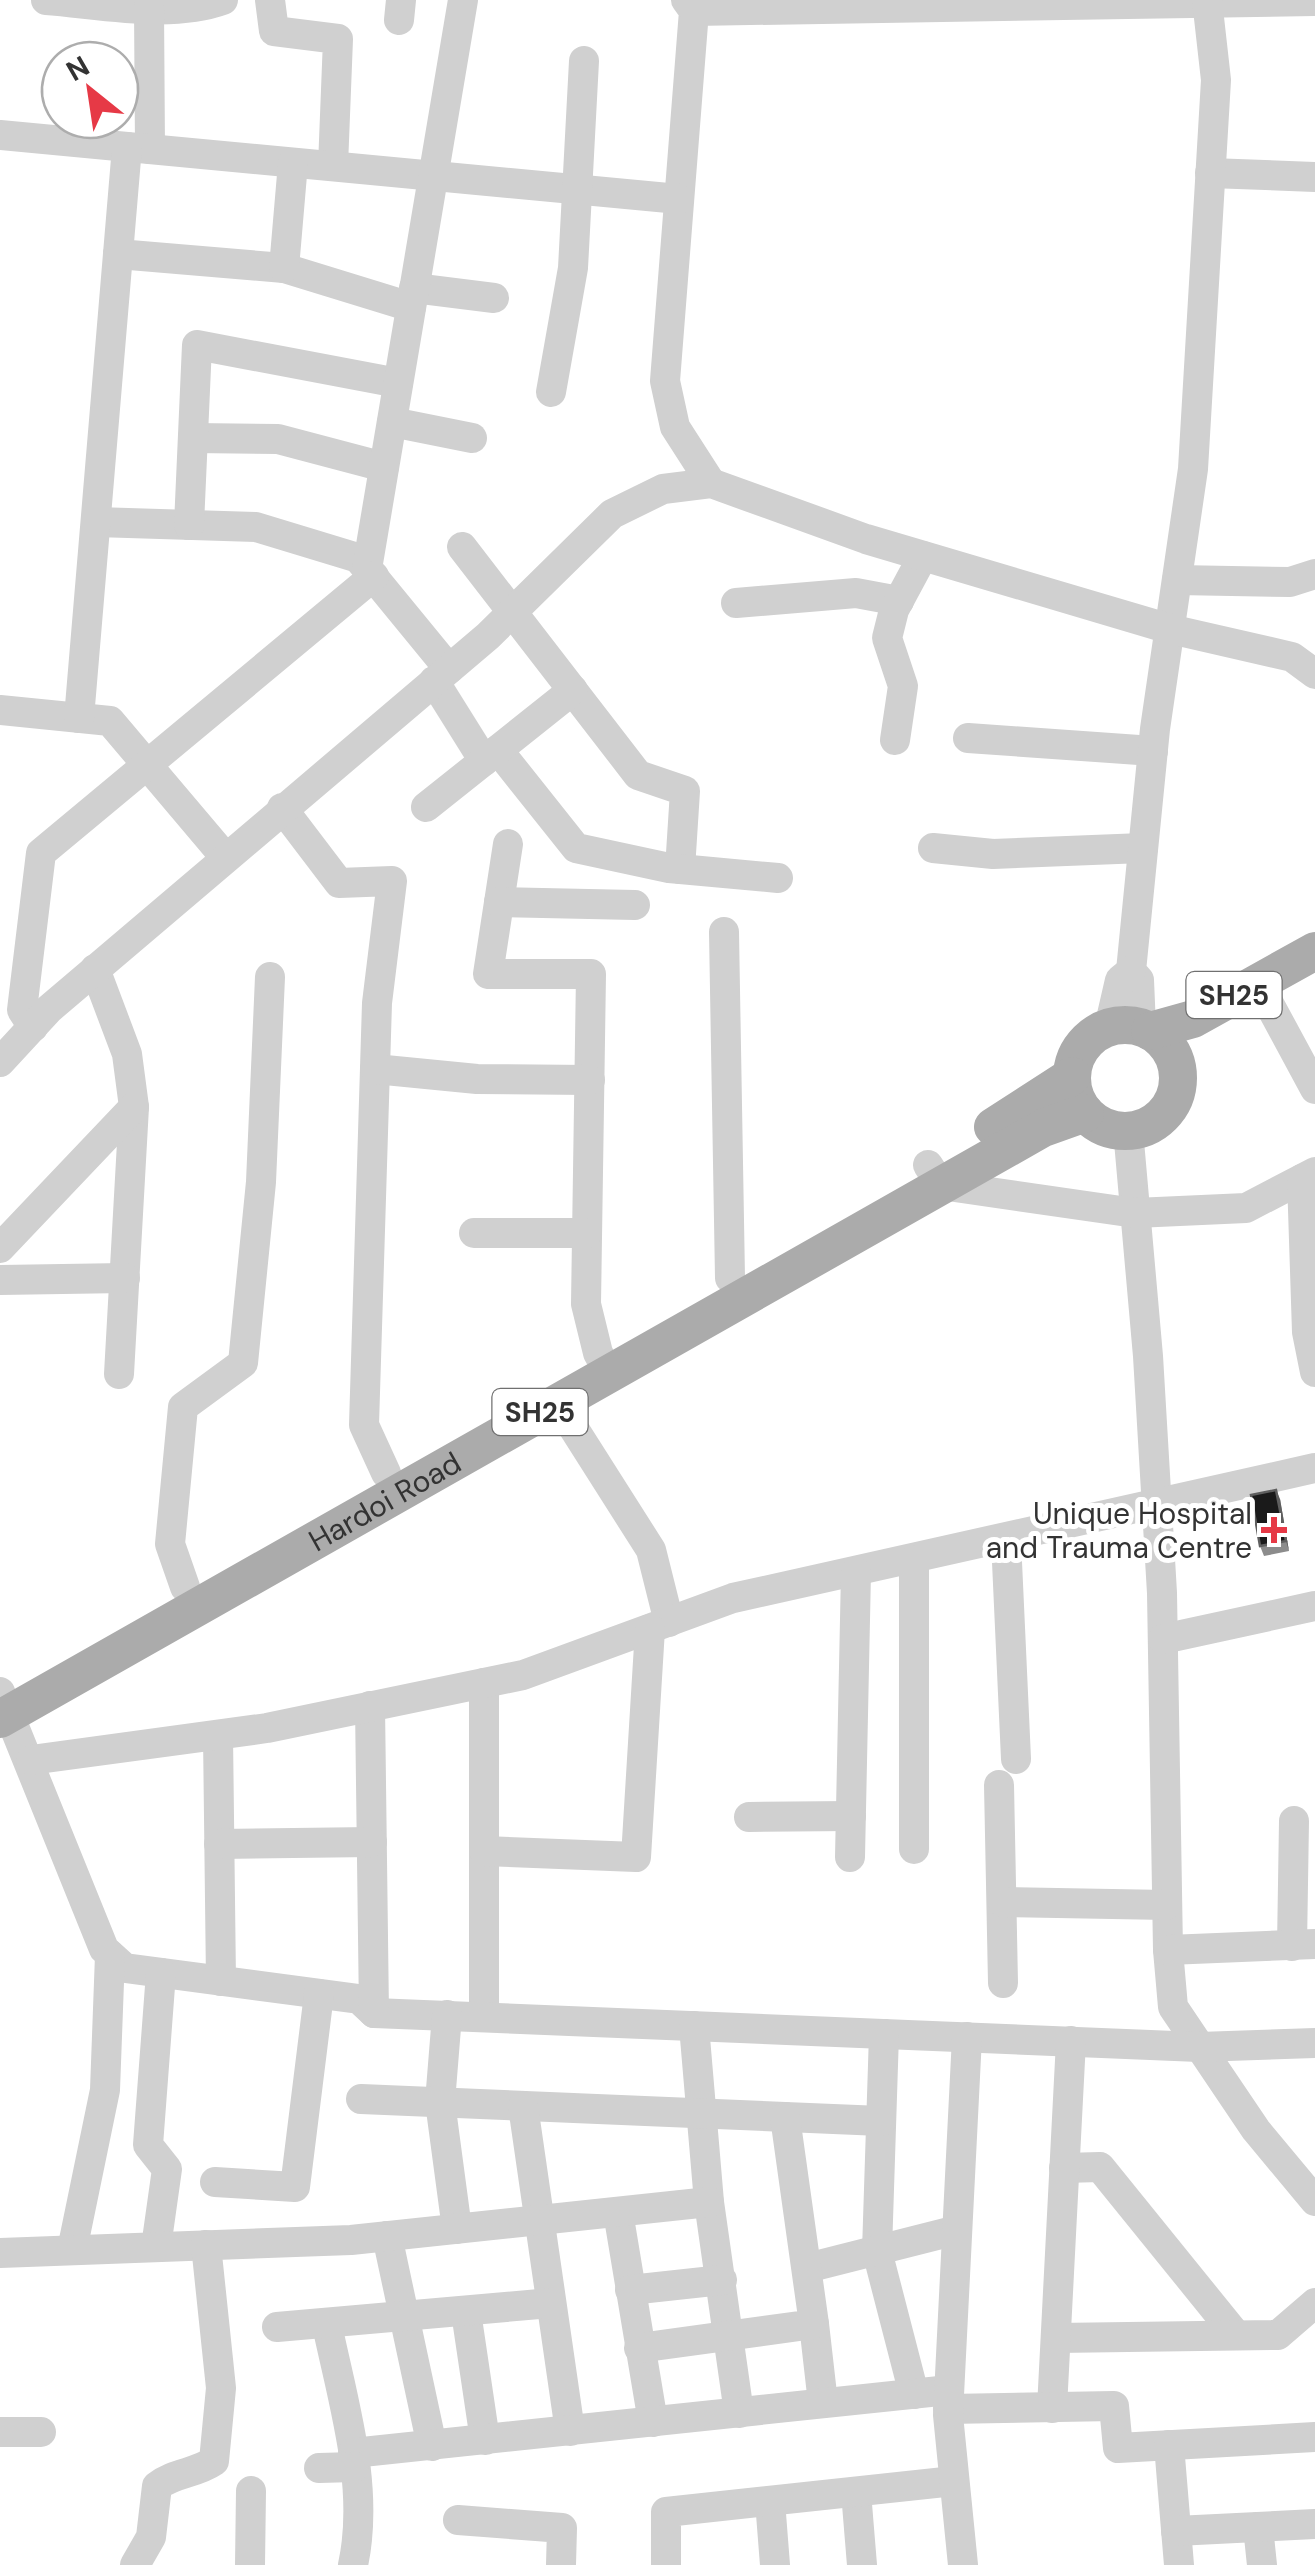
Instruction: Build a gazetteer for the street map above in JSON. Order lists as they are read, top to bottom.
{
  "streets": {
    "main road": ["SH25", "Hardoi Road"]
  },
  "crossings": [
    ["SH25", "Hardoi Road"]
  ],
  "places": {
    "health": ["Unique Hospital and Trauma Centre"]
  },
  "north": "top left"
}
